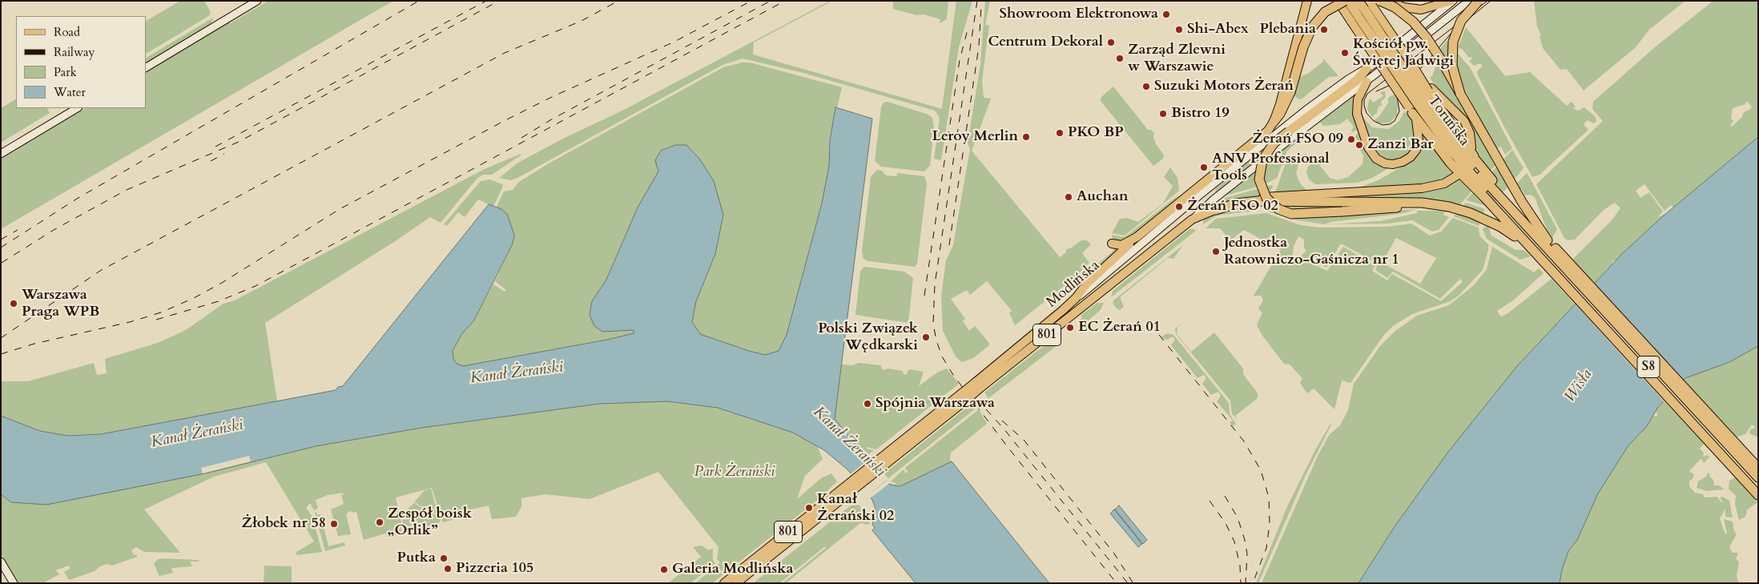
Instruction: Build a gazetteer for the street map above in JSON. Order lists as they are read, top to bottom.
{
  "streets": {
    "highway": ["Toruńska", "S8"],
    "main road": ["Modlińska", "801"]
  },
  "crossings": [
    ["Toruńska", "Modlińska"],
    ["Toruńska", "801"],
    ["Toruńska", "S8"],
    ["Modlińska", "801"]
  ],
  "water": ["Kanał Żerański", "Wisła"],
  "parks": ["Park Żerański"],
  "places": [
    "Showroom Elektronowa",
    "Shi-Abex",
    "Plebania",
    "Centrum Dekoral",
    "Kościół pw. Świętej Jadwigi",
    "Zarząd Zlewni w Warszawie",
    "Suzuki Motors Żerań",
    "Bistro 19",
    "PKO BP",
    "Leroy Merlin",
    "Żerań FSO 09",
    "Zanzi Bar",
    "ANV Professional Tools",
    "Auchan",
    "Żerań FSO 02",
    "Jednostka Ratowniczo-Gaśnicza nr 1",
    "Warszawa Praga WPB",
    "EC Żerań 01",
    "Polski Związek Wędkarski",
    "Spójnia Warszawa",
    "Kanał Żerański 02",
    "Zespół boisk „Orlik”",
    "Żłobek nr 58",
    "Putka",
    "Pizzeria 105",
    "Galeria Modlińska"
  ],
  "legend": [
    "Road",
    "Railway",
    "Park",
    "Water"
  ]
}
